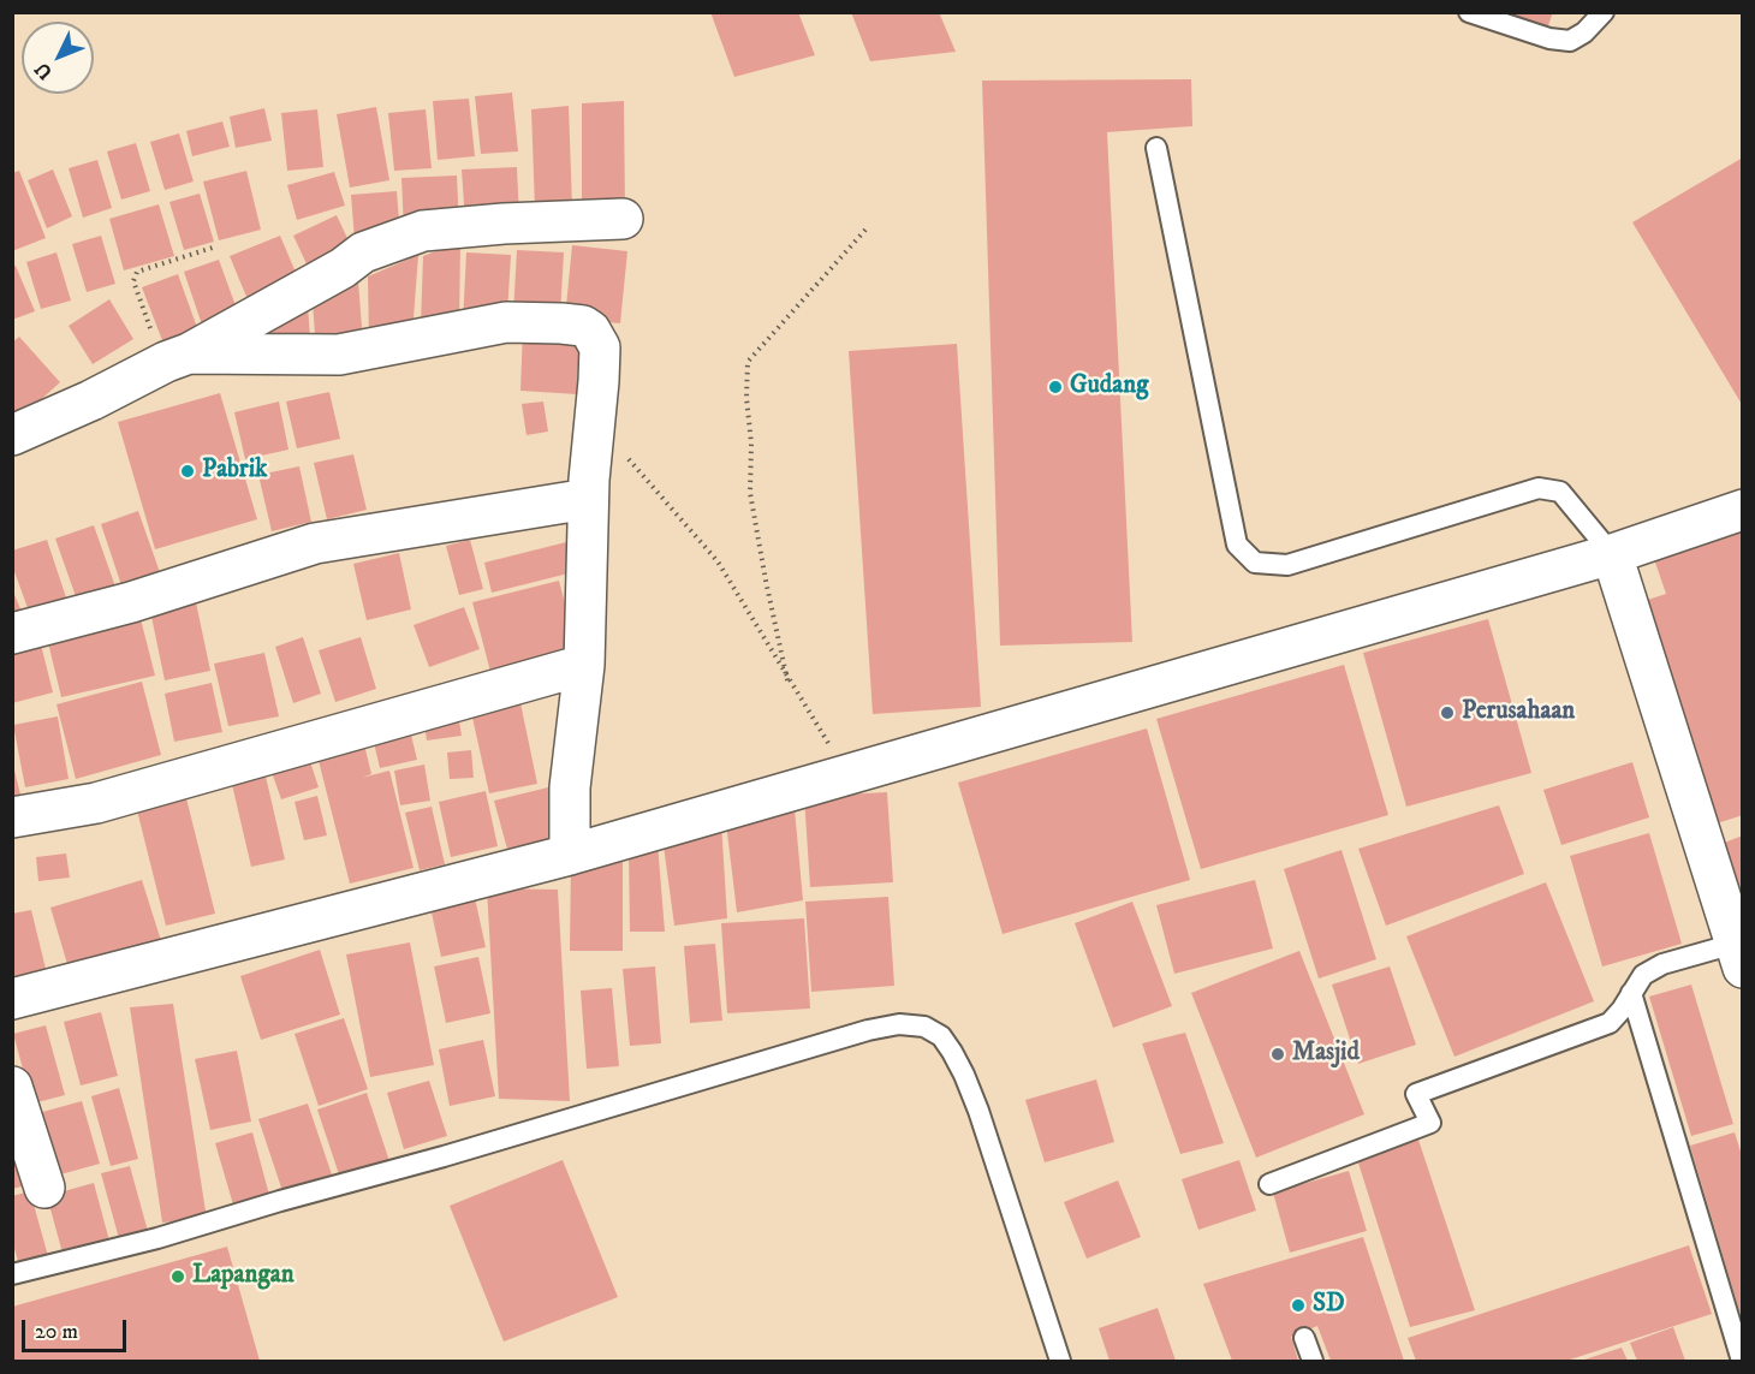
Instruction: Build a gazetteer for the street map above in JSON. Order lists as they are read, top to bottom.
{
  "places": [
    "Gudang",
    "Pabrik",
    "Perusahaan",
    "Masjid",
    "Lapangan",
    "SD"
  ],
  "scale_bar": "20 m",
  "north": "bottom left"
}
